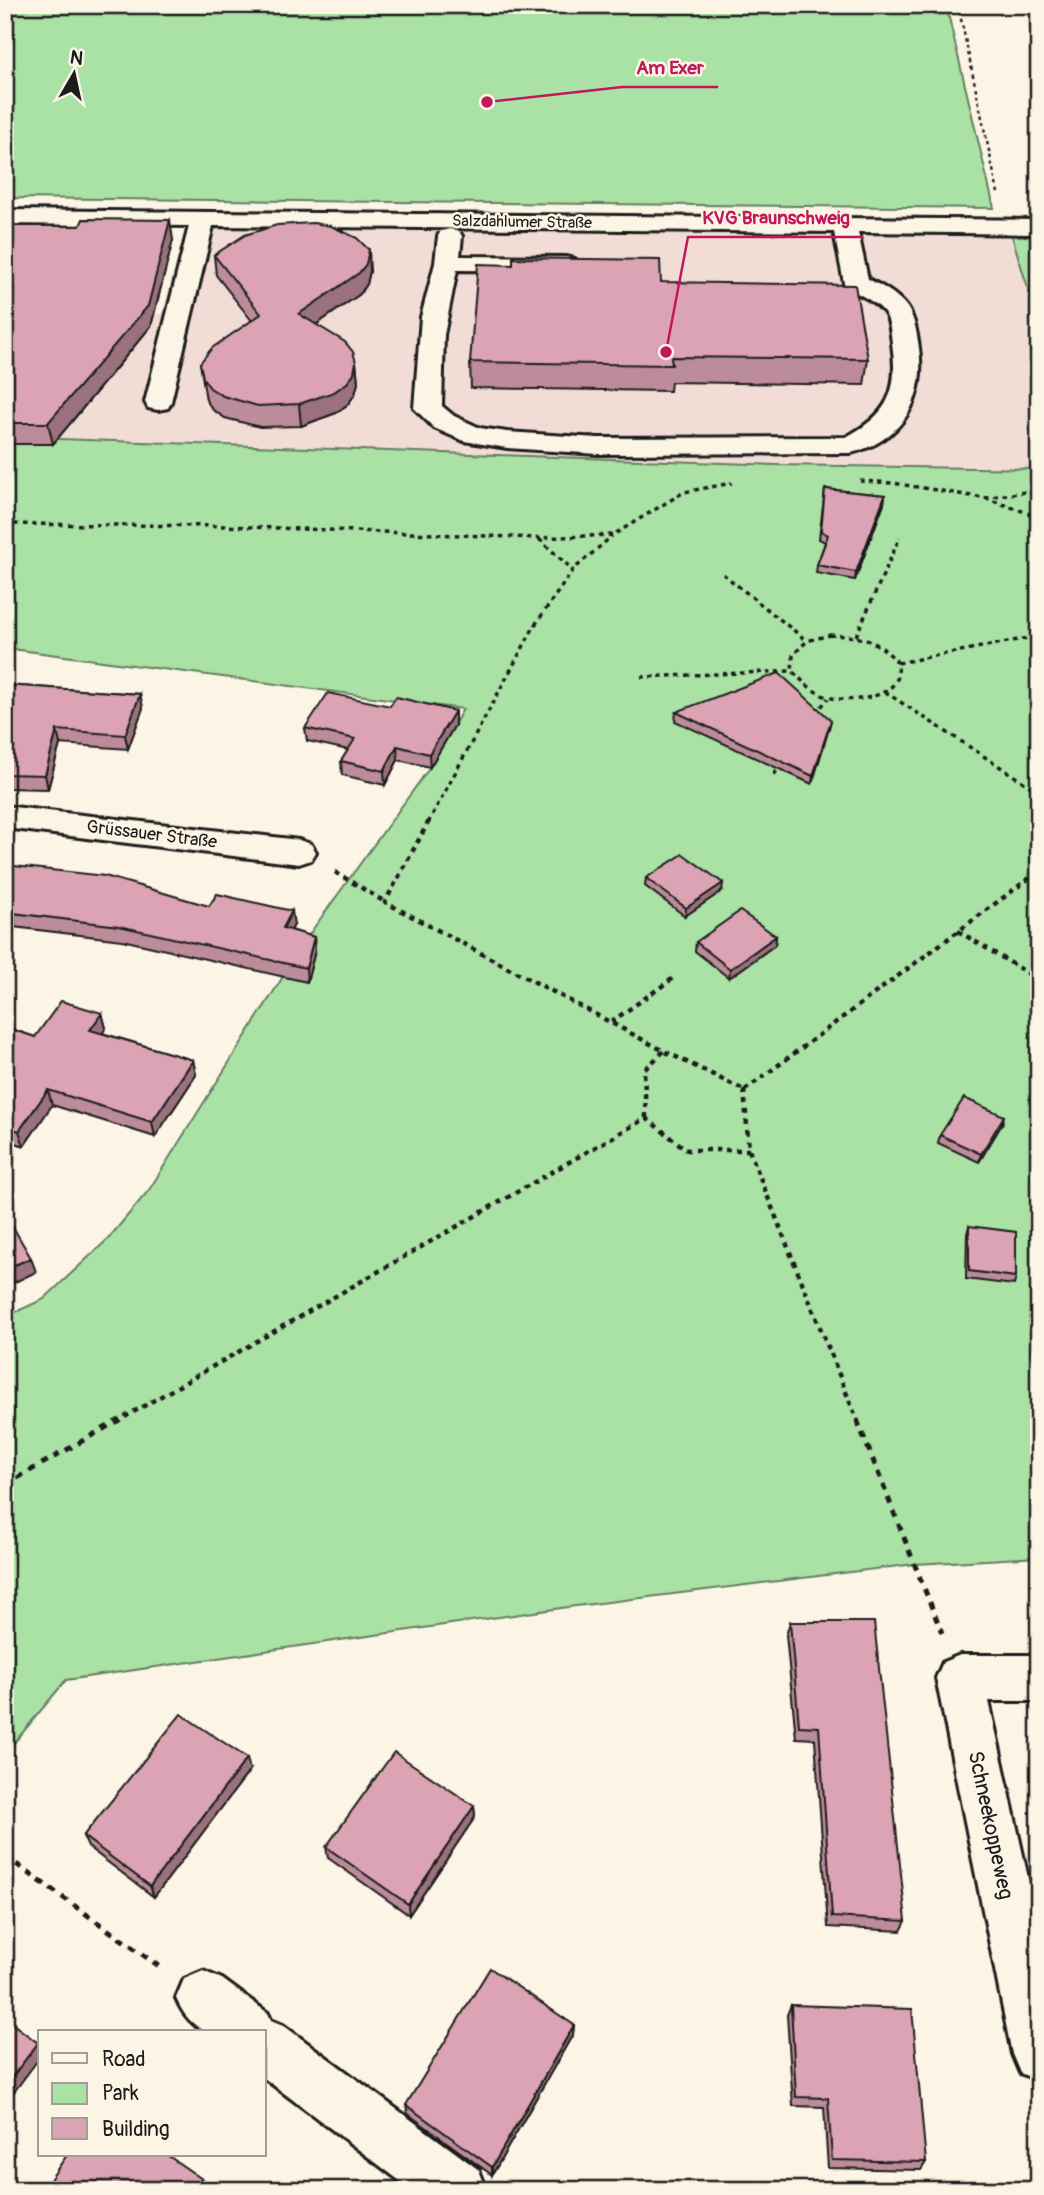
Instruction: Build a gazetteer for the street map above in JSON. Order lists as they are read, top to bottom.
{
  "streets": {
    "street": ["Salzdahlumer Straße", "Grüssauer Straße", "Schneekoppeweg"]
  },
  "places": ["Am Exer", "KVG Braunschweig"],
  "legend": ["Road", "Park", "Building"],
  "north": "top"
}
